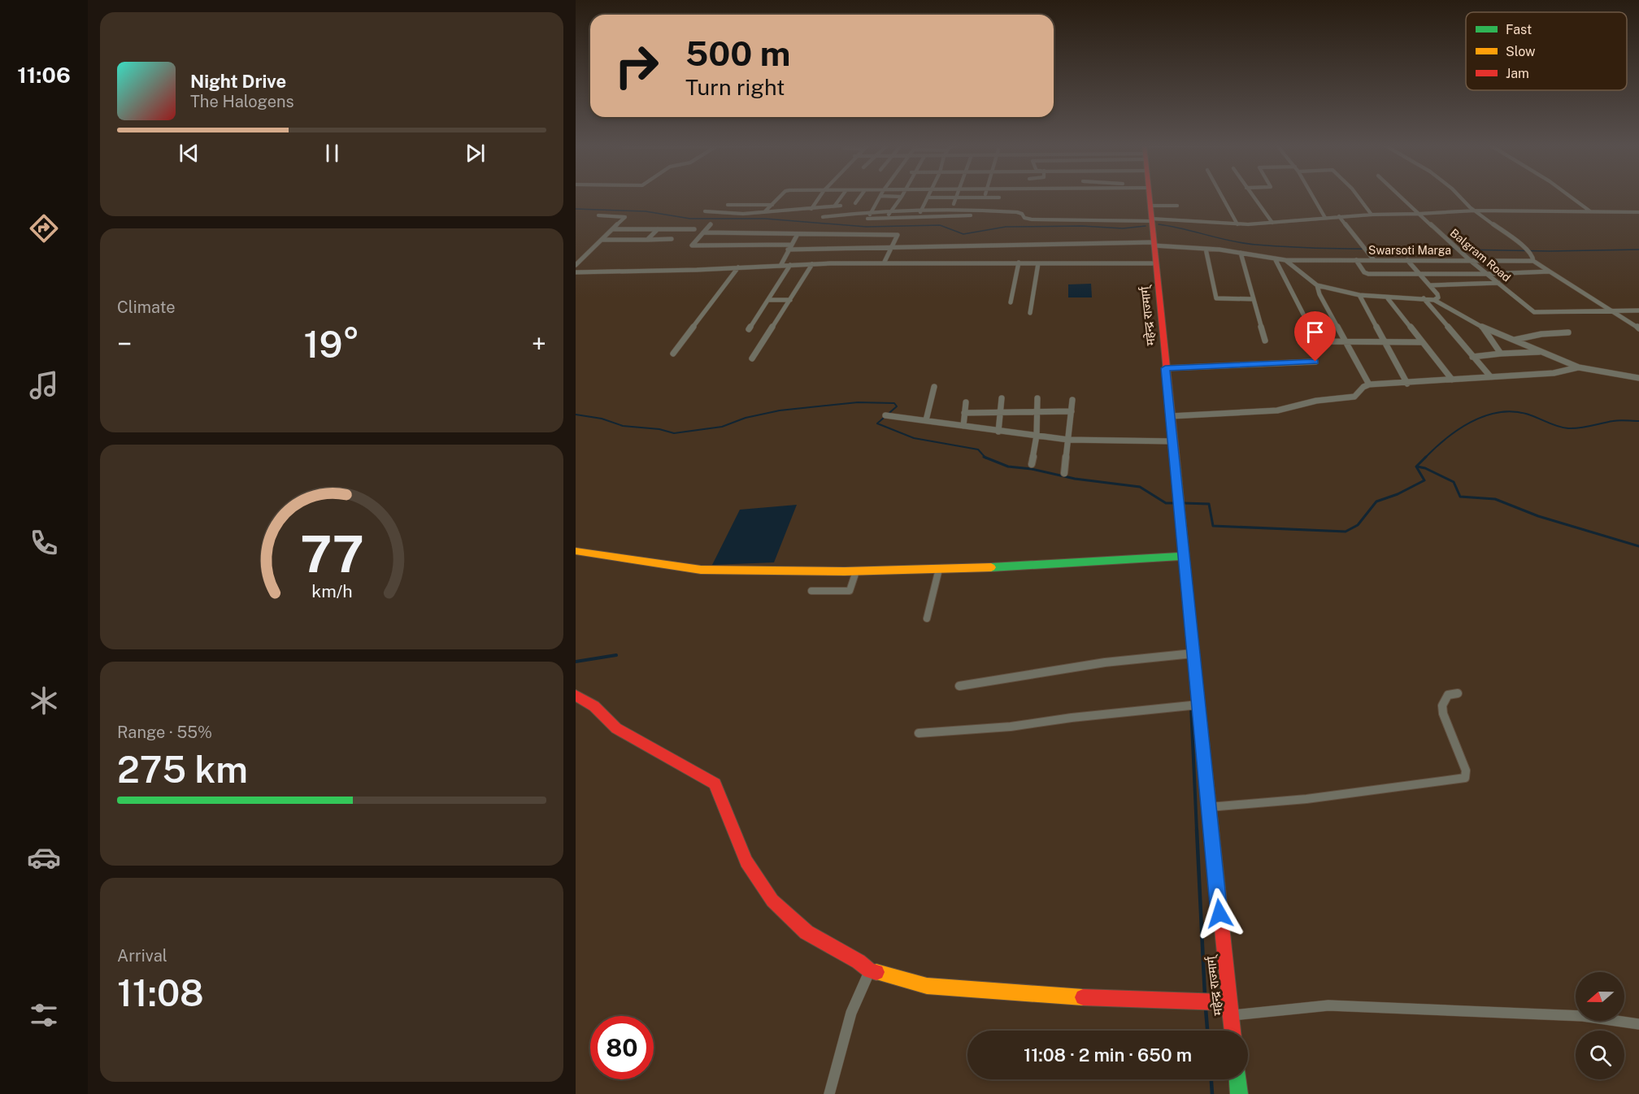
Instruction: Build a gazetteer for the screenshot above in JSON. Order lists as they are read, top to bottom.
{
  "streets": {
    "main road": ["महेन्द्र राज्मार्ग्"],
    "street": ["Swarsoti Marga", "Balgram Road"]
  },
  "crossings": [
    ["Swarsoti Marga", "Balgram Road"],
    ["Swarsoti Marga", "महेन्द्र राज्मार्ग्"]
  ],
  "legend": ["Fast", "Slow", "Jam"],
  "north": "left",
  "page": {
    "tabs": "11:06",
    "turn": ["500 m", "Turn right"],
    "song": ["Night Drive", "The Halogens"],
    "tile": [
      "Climate",
      ["Range · 55%", "275 km"],
      ["Arrival", "11:08"]
    ],
    "heat": ["−", "19°", "+"],
    "limit": "80",
    "trip": "11:08 · 2 min · 650 m",
    "gauge": ["77", "km/h"]
  }
}
